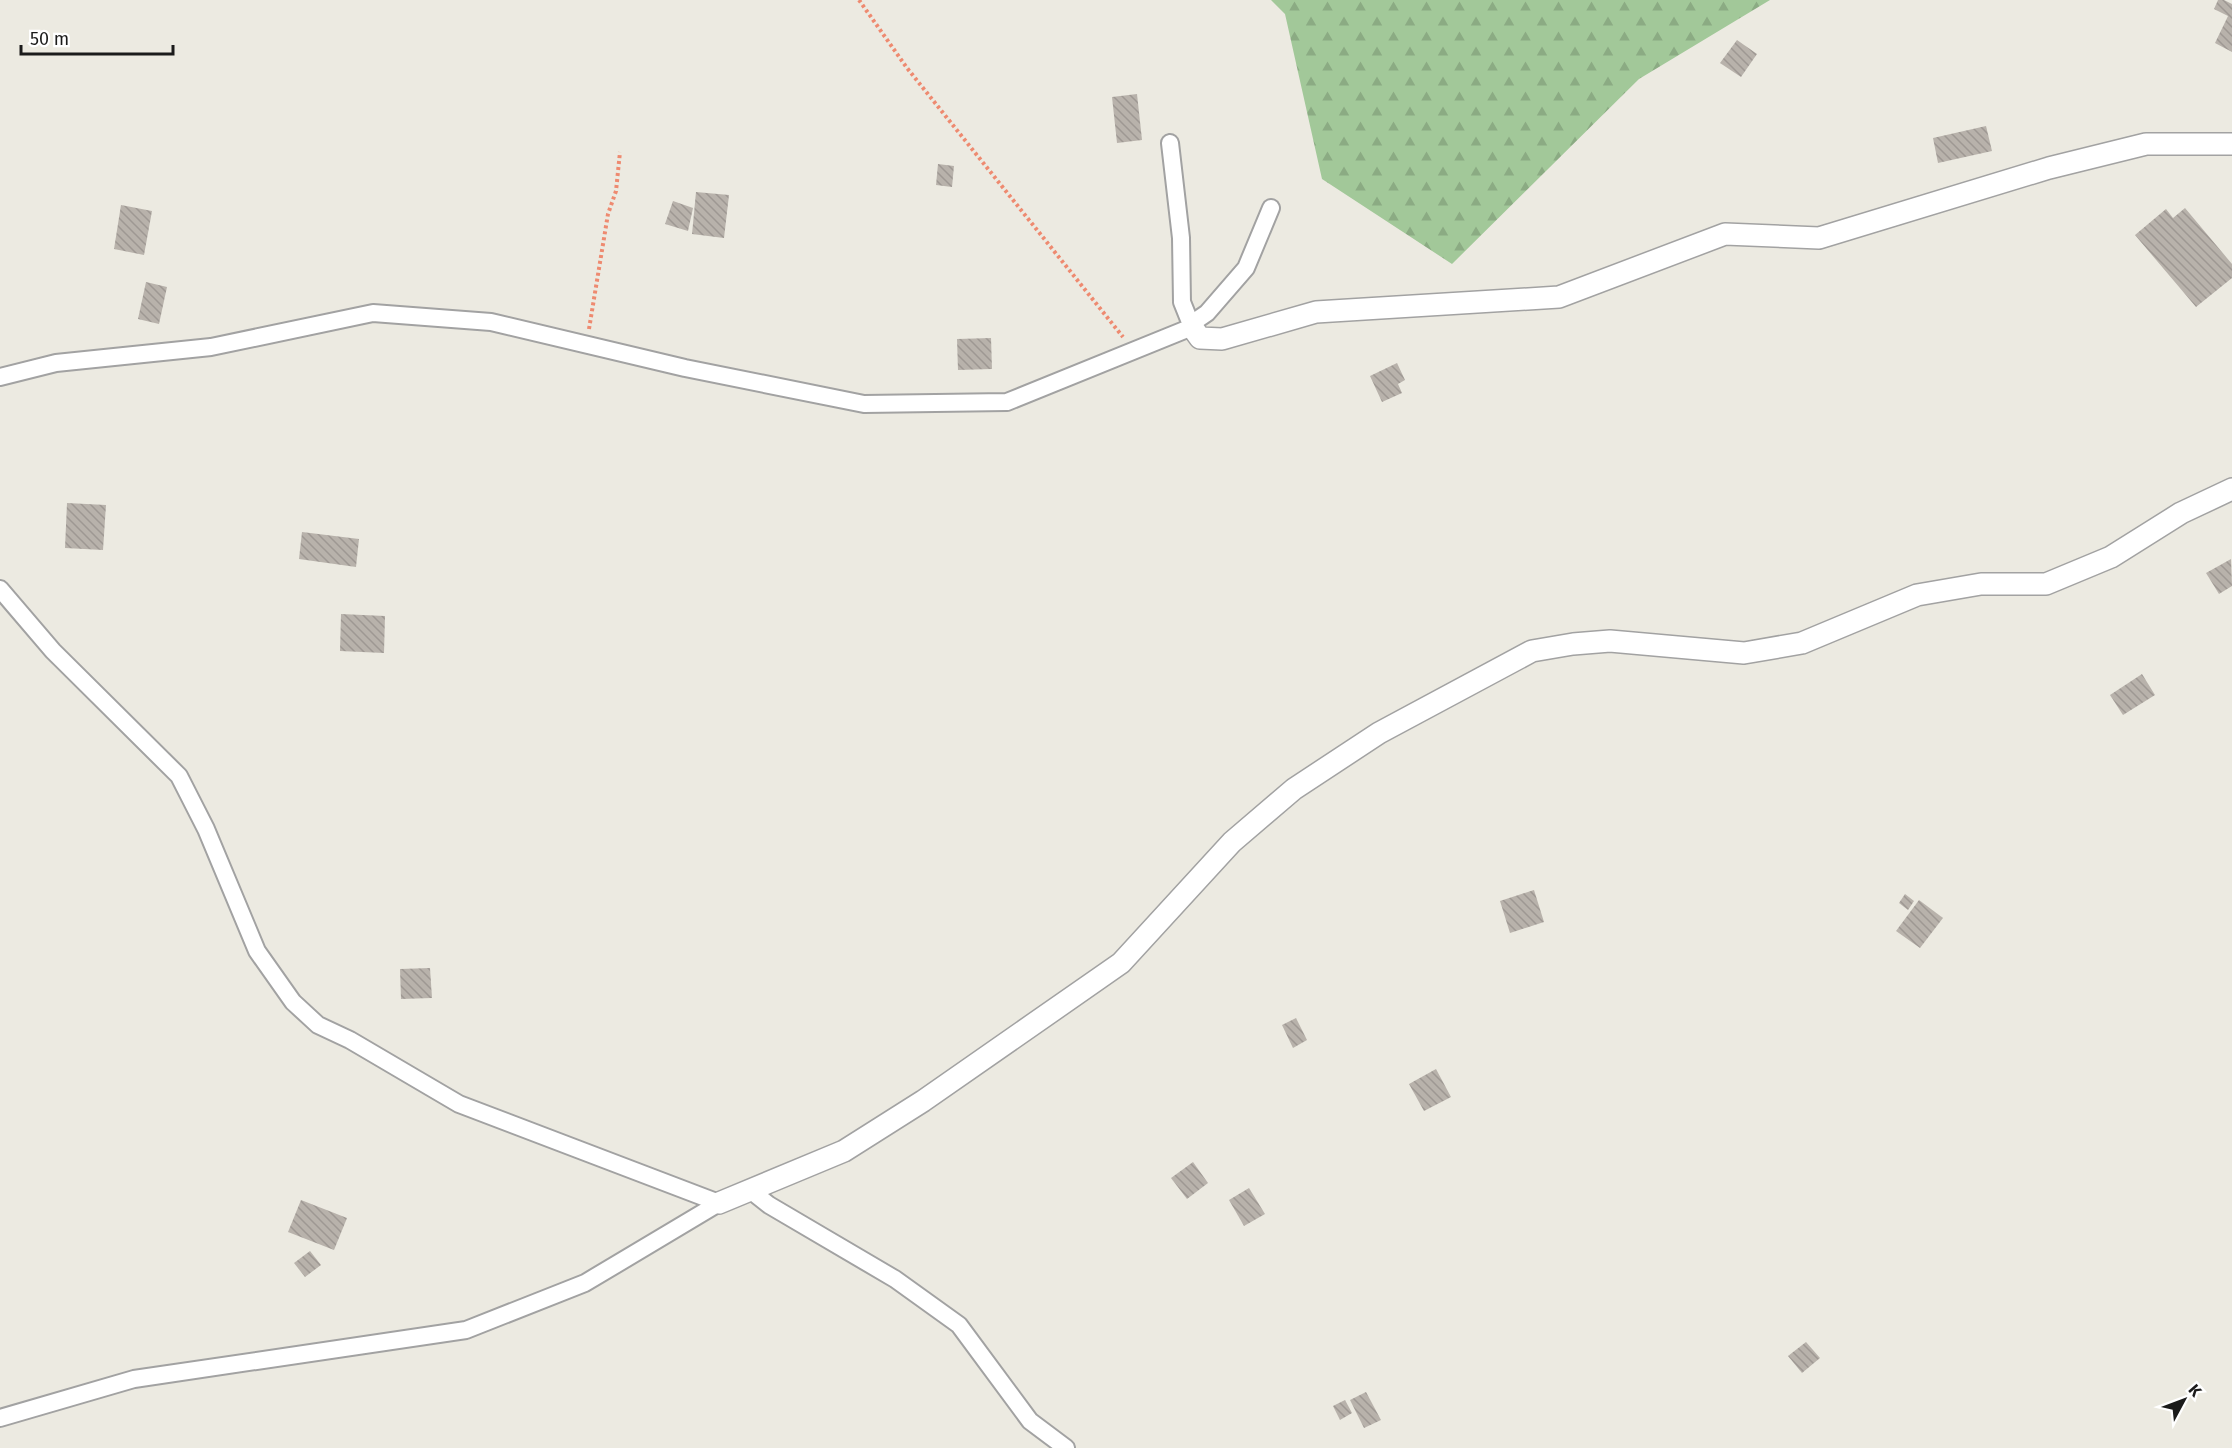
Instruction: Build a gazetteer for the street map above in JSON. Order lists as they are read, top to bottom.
{
  "scale_bar": "50 m",
  "north": "top right"
}
